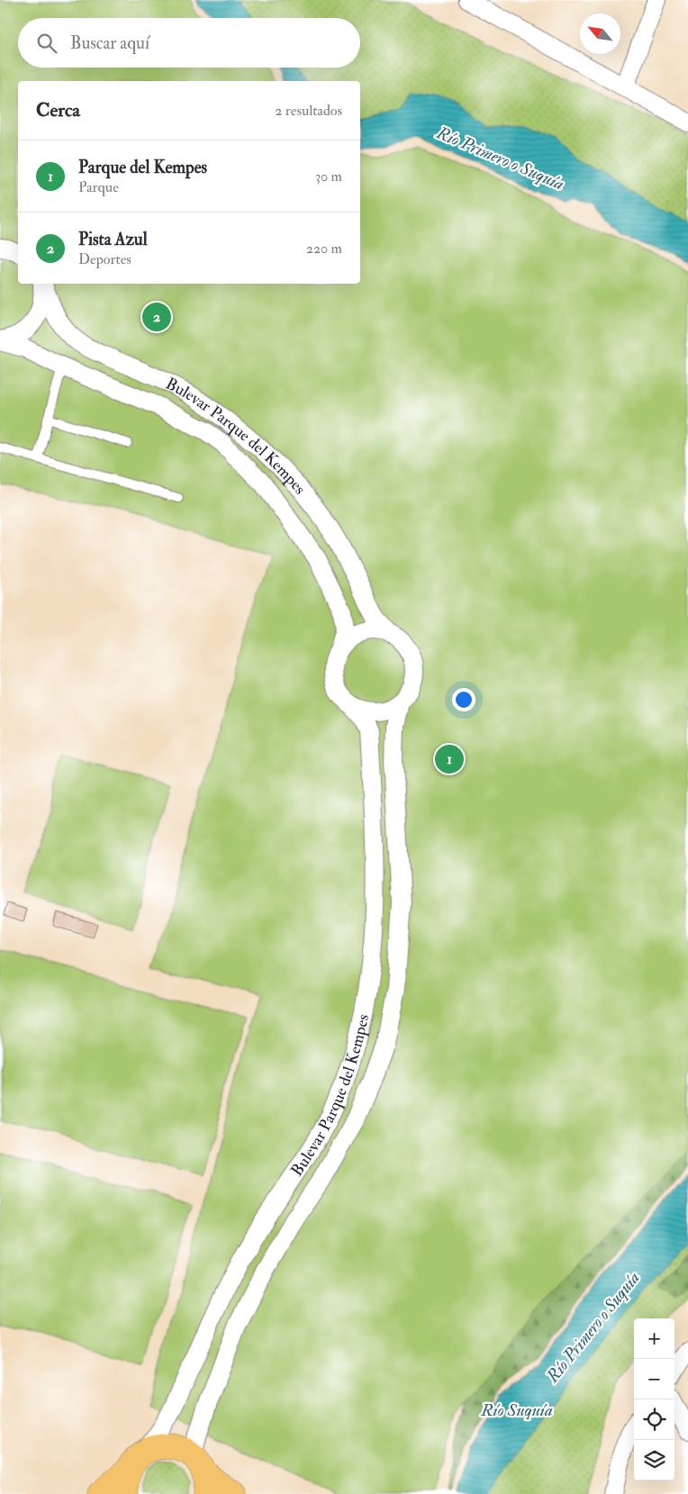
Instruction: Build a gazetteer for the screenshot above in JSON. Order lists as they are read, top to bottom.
{
  "streets": {
    "street": ["Bulevar Parque del Kempes"]
  },
  "water": ["Río Primero o Suquía", "Río Suquía"],
  "north": "top left",
  "page": {
    "search": "Buscar aquí",
    "heading": ["Cerca", "2 resultados"],
    "list": [
      {
        "mark": "1",
        "name": "Parque del Kempes",
        "note": "Parque",
        "value": "30 m"
      },
      {
        "mark": "2",
        "name": "Pista Azul",
        "note": "Deportes",
        "value": "220 m"
      }
    ],
    "pins": ["2", "1"],
    "map_buttons": ["+", "−"]
  }
}
